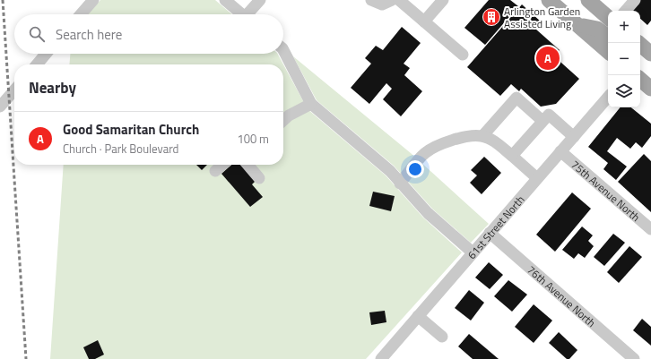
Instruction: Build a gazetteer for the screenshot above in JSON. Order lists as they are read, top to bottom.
{
  "streets": {
    "street": ["75th Avenue North", "61st Street North", "76th Avenue North"]
  },
  "crossings": [
    ["75th Avenue North", "61st Street North"],
    ["61st Street North", "76th Avenue North"]
  ],
  "places": {
    "building": ["Arlington Garden Assisted Living"]
  },
  "page": {
    "map_buttons": ["+", "−"],
    "search": "Search here",
    "pins": "A",
    "heading": "Nearby",
    "list": [
      {
        "mark": "A",
        "name": "Good Samaritan Church",
        "note": "Church · Park Boulevard",
        "value": "100 m"
      }
    ]
  }
}
